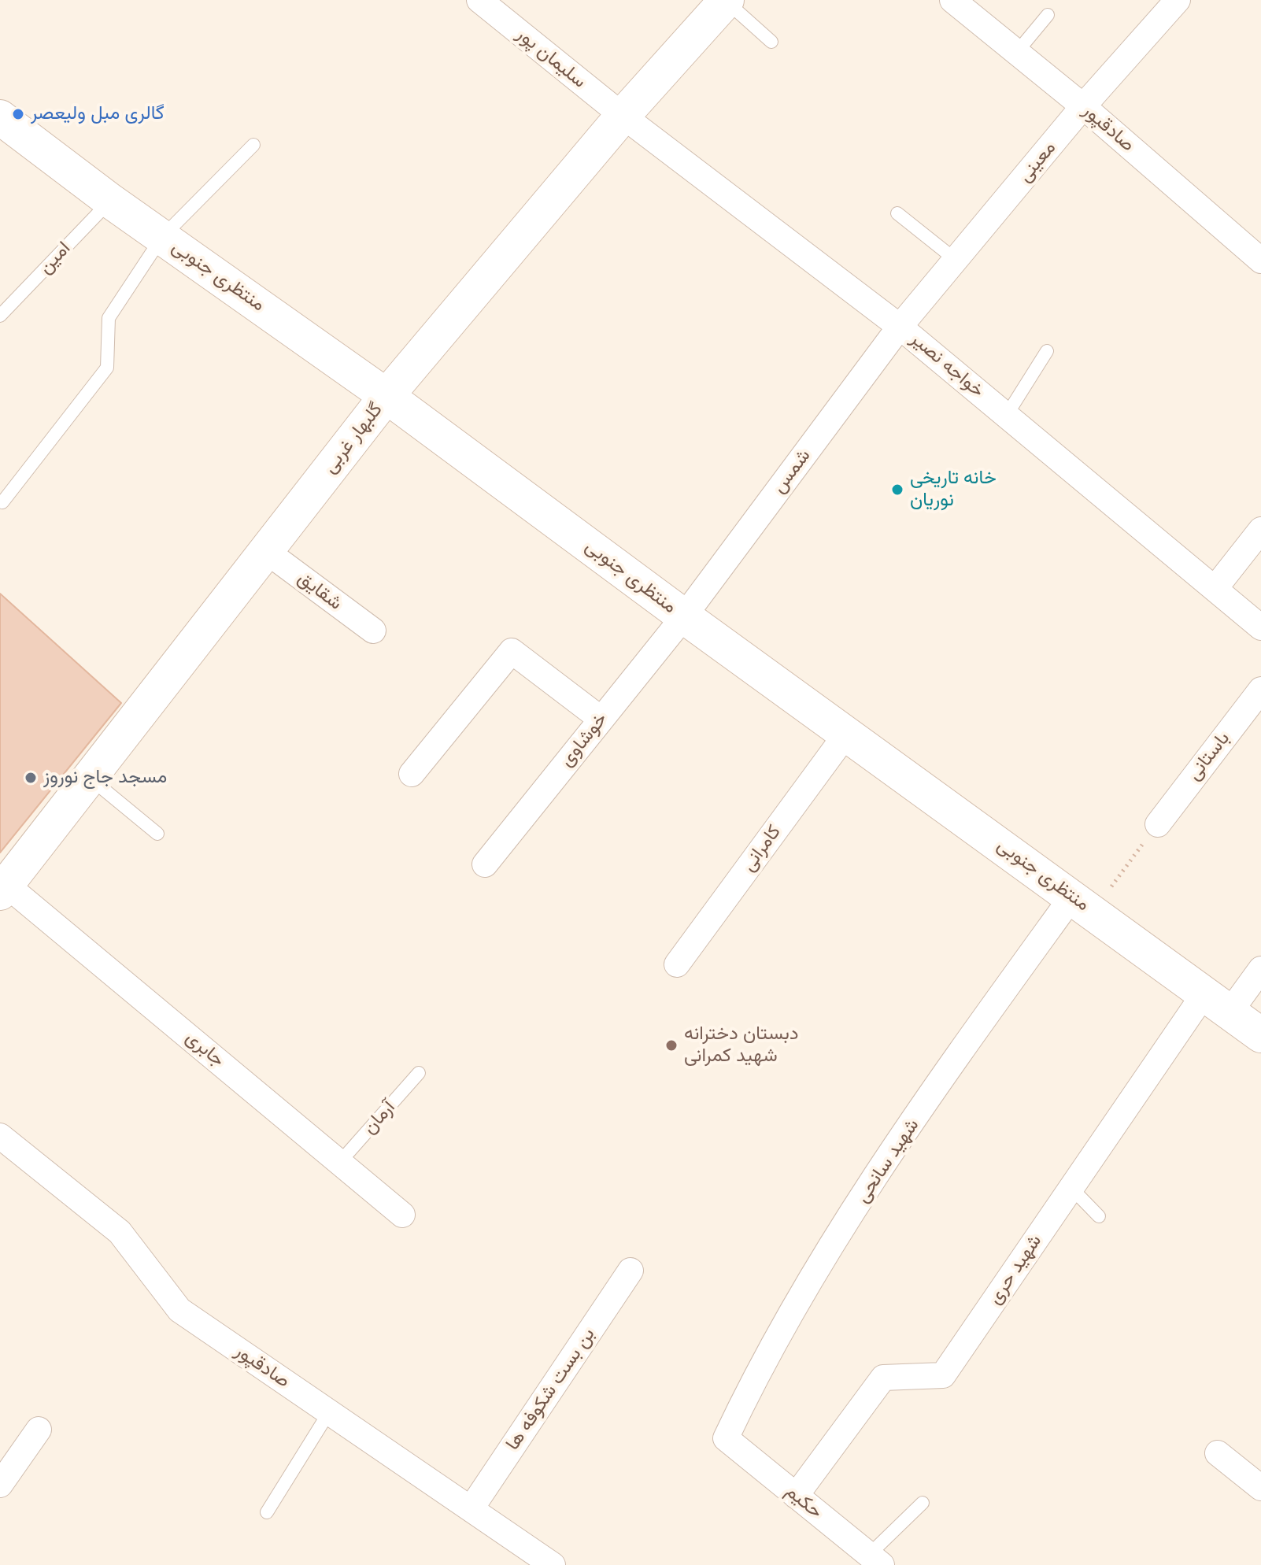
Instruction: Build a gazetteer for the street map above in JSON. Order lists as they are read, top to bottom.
{
  "streets": {
    "main road": ["منتظری جنوبی", "گلبهار غربی"],
    "street": [
      "سلیمان پور",
      "صادقپور",
      "معینی",
      "خواجه نصیر",
      "شمس",
      "شقایق",
      "خوشاوی",
      "باستانی",
      "کامرانی",
      "جابری",
      "شهید سانحی",
      "شهید حری",
      "بن بست شکوفه ها",
      "حکیم"
    ],
    "lane": ["امین", "آرمان"]
  },
  "crossings": [
    ["سلیمان پور", "خواجه نصیر"],
    ["سلیمان پور", "گلبهار غربی"],
    ["صادقپور", "معینی"],
    ["صادقپور", "بن بست شکوفه ها"],
    ["معینی", "خواجه نصیر"],
    ["معینی", "شمس"],
    ["امین", "منتظری جنوبی"],
    ["منتظری جنوبی", "گلبهار غربی"],
    ["منتظری جنوبی", "شمس"],
    ["منتظری جنوبی", "خوشاوی"],
    ["منتظری جنوبی", "کامرانی"],
    ["منتظری جنوبی", "شهید سانحی"],
    ["منتظری جنوبی", "شهید حری"],
    ["خواجه نصیر", "گلبهار غربی"],
    ["خواجه نصیر", "شمس"],
    ["گلبهار غربی", "شقایق"],
    ["گلبهار غربی", "جابری"],
    ["شمس", "خوشاوی"],
    ["جابری", "آرمان"],
    ["شهید سانحی", "حکیم"],
    ["شهید حری", "حکیم"]
  ],
  "places": [
    "گالری مبل ولیعصر",
    "خانه تاریخی نوریان",
    "مسجد جاج نوروز",
    "دبستان دخترانه شهید کمرانی"
  ]
}
